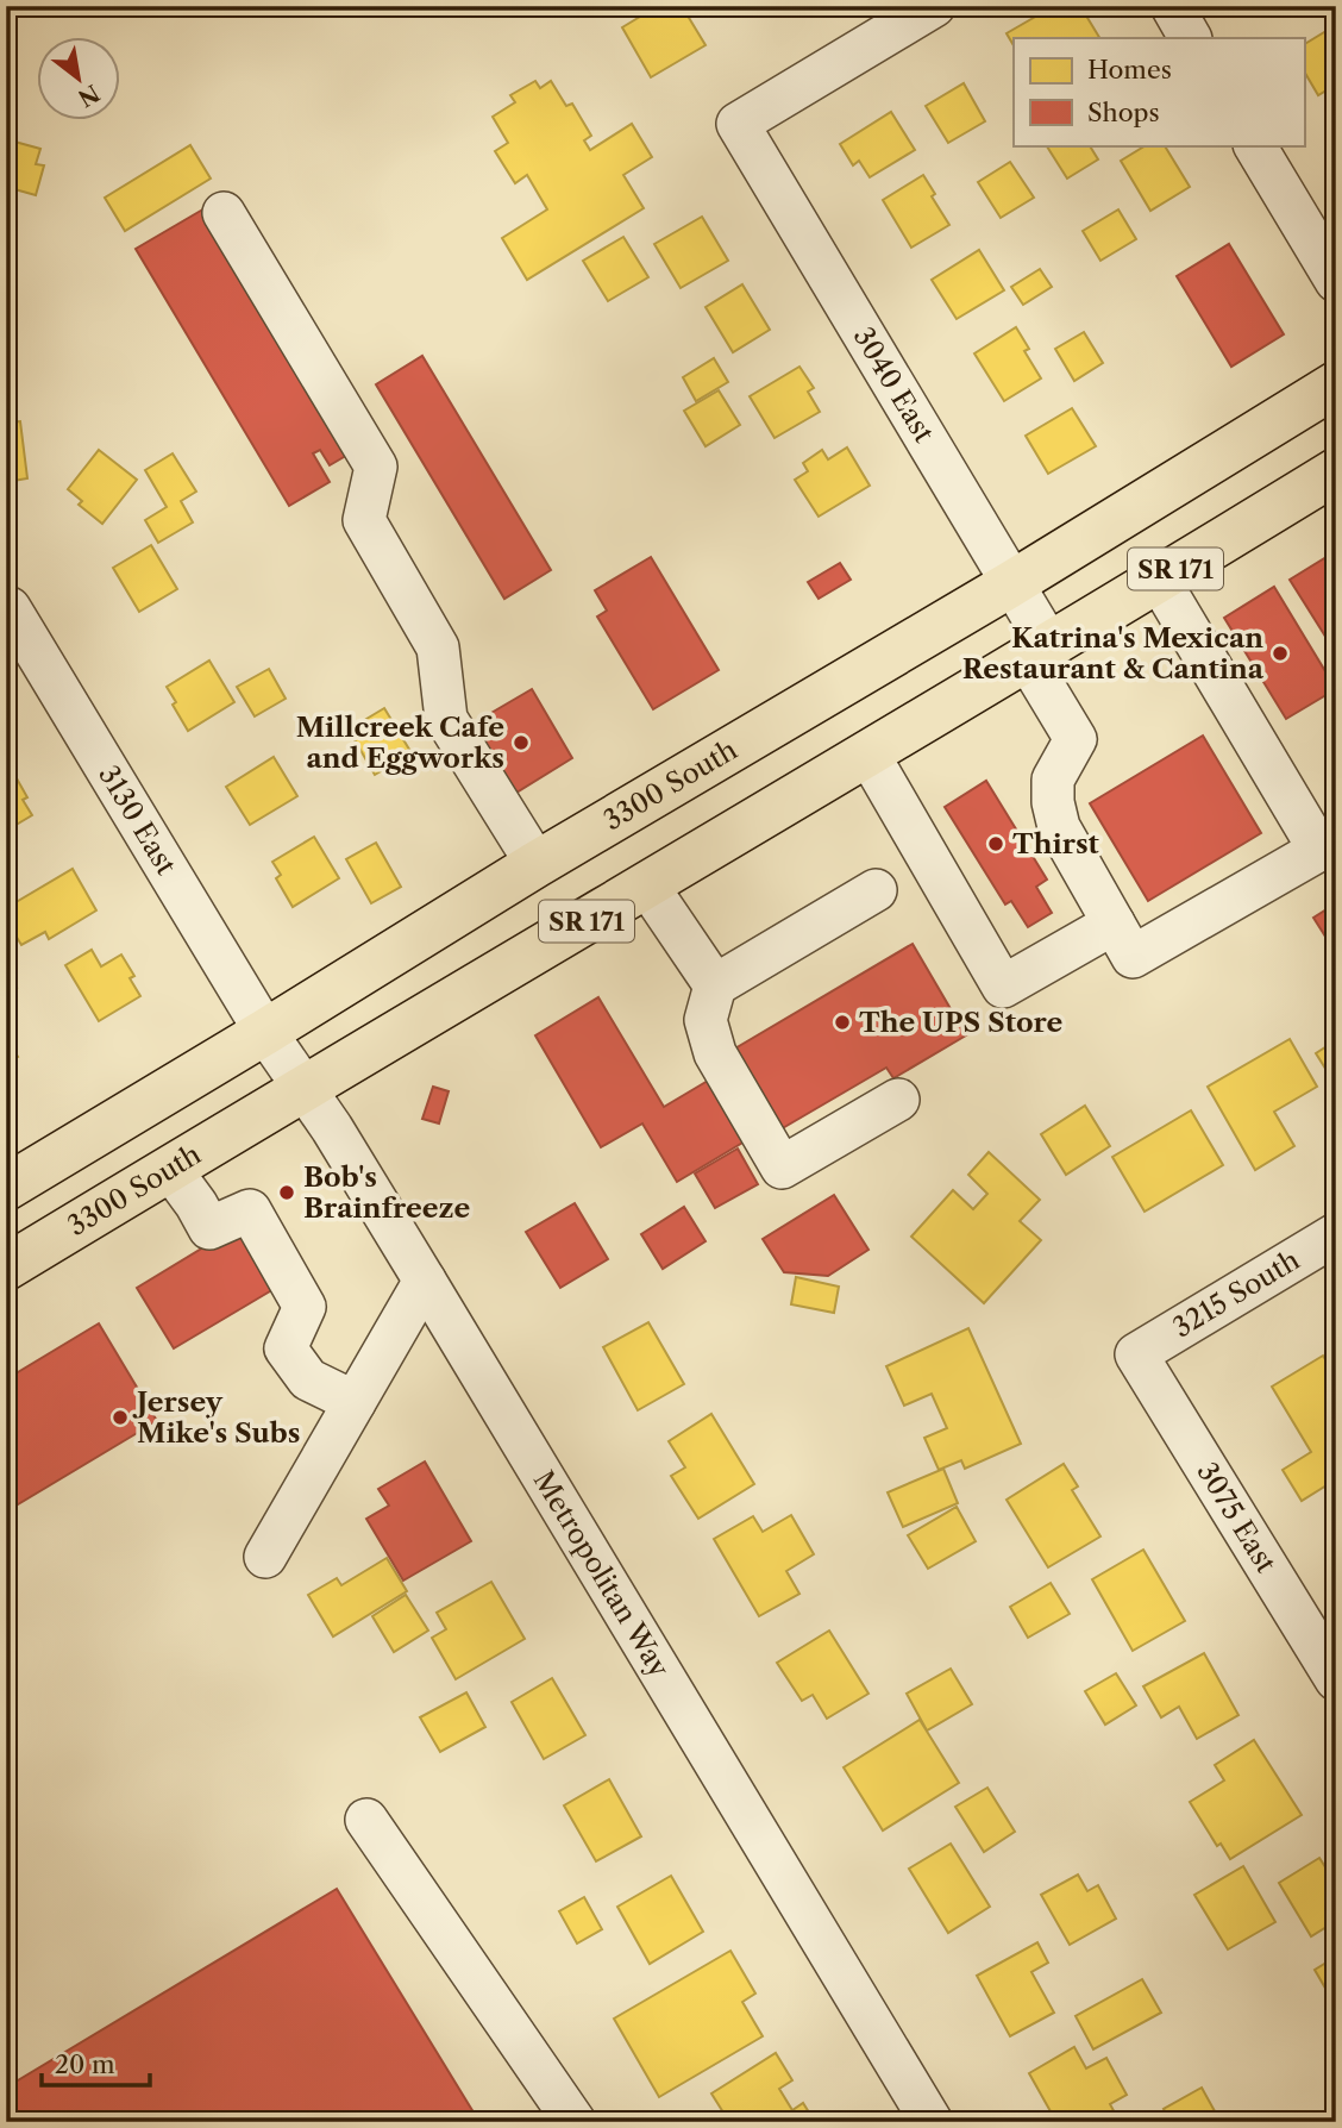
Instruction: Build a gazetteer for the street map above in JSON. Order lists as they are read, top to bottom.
{
  "streets": {
    "main road": ["SR 171", "3300 South"],
    "street": [
      "3040 East",
      "3130 East",
      "3215 South",
      "3075 East",
      "Metropolitan Way"
    ]
  },
  "crossings": [
    ["3040 East", "3300 South"],
    ["3300 South", "3130 East"],
    ["3300 South", "Metropolitan Way"],
    ["3130 East", "Metropolitan Way"],
    ["3215 South", "3075 East"]
  ],
  "places": [
    "Katrina's Mexican Restaurant & Cantina",
    "Millcreek Cafe and Eggworks",
    "Thirst",
    "The UPS Store",
    "Bob's Brainfreeze",
    "Jersey Mike's Subs"
  ],
  "legend": ["Homes", "Shops"],
  "scale_bar": "20 m",
  "north": "bottom right"
}
